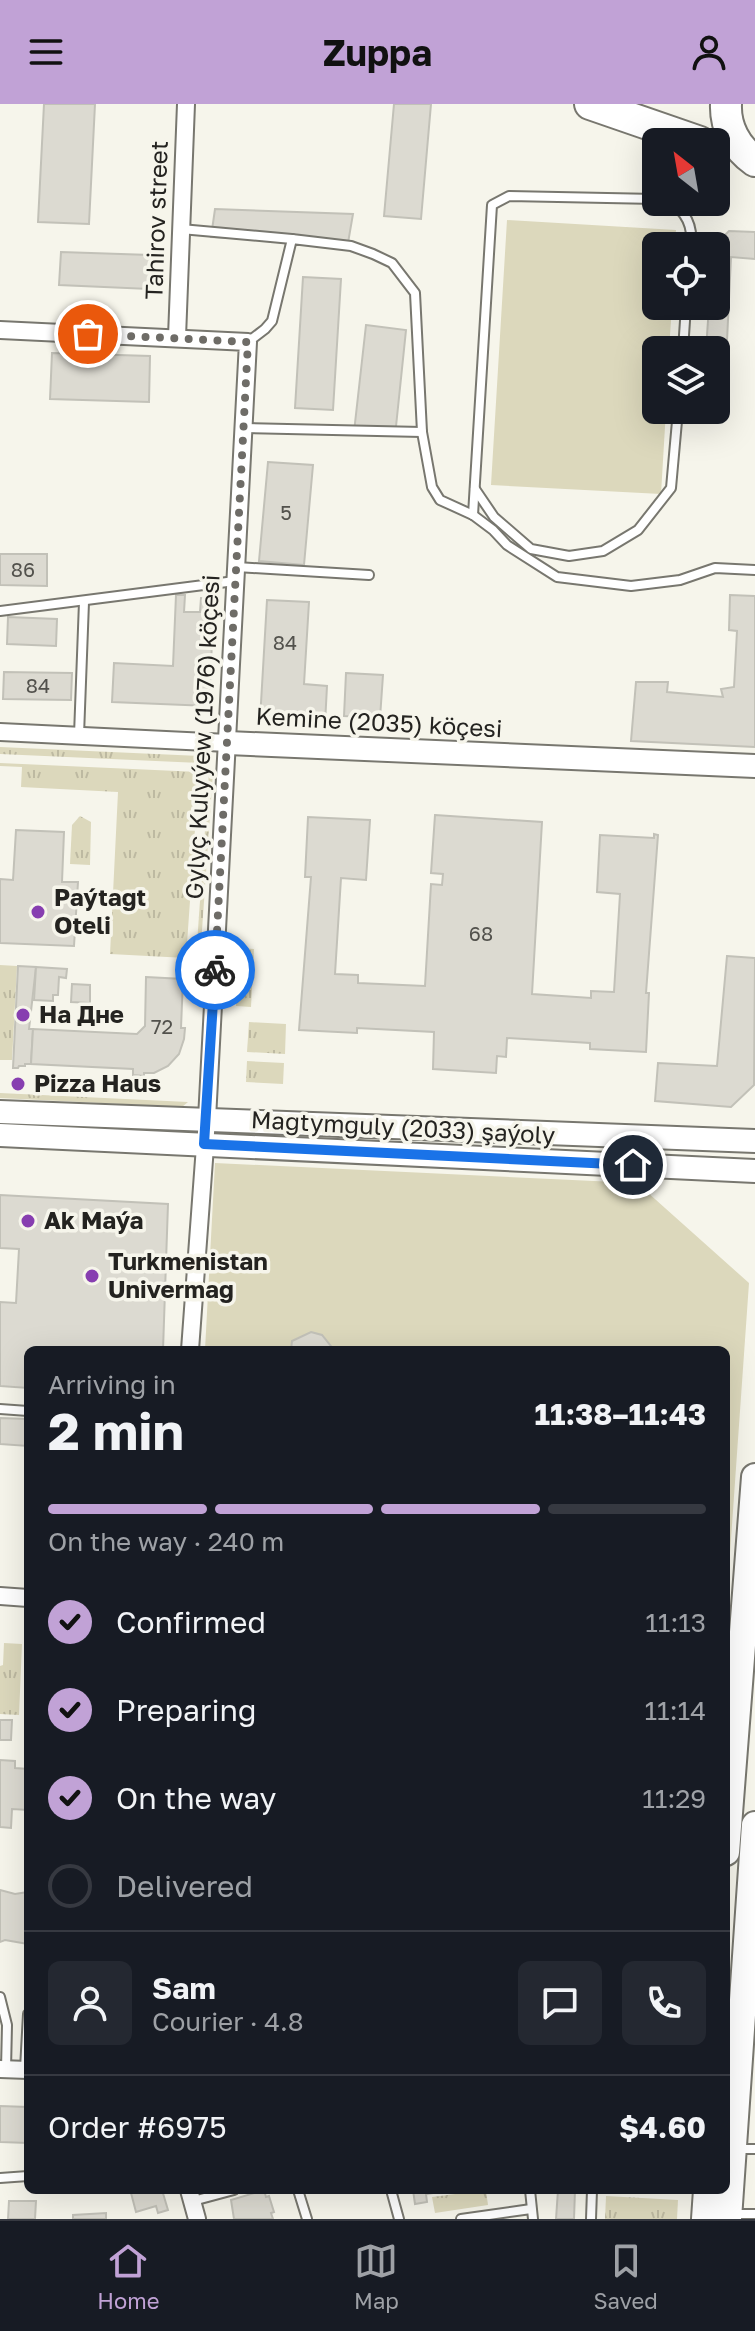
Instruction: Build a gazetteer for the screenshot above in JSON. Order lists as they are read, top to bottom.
{
  "streets": {
    "main road": ["Kemine (2035) köçesi", "Magtymguly (2033) şaýoly"],
    "street": ["Tahirov street", "Gylyç Kulyýew (1976) köçesi"]
  },
  "crossings": [
    ["Kemine (2035) köçesi", "Gylyç Kulyýew (1976) köçesi"],
    ["Gylyç Kulyýew (1976) köçesi", "Magtymguly (2033) şaýoly"]
  ],
  "places": [
    "Paýtagt Oteli",
    "На Дне",
    "Pizza Haus",
    "Ak Maýa",
    "Turkmenistan Univermag"
  ],
  "house_numbers": [
    "5",
    "86",
    "84",
    "84",
    "68",
    "72"
  ],
  "north": "top left",
  "page": {
    "header": "Zuppa",
    "heading": ["2 min", "Arriving in", "11:38–11:43"],
    "panel": [
      "Sam",
      "Courier · 4.8",
      "Order #6975",
      "$4.60"
    ],
    "bar": "On the way · 240 m",
    "list": [
      ["Confirmed", "11:13"],
      ["Preparing", "11:14"],
      ["On the way", "11:29"],
      "Delivered"
    ],
    "tabs": ["Home", "Map", "Saved"]
  }
}
